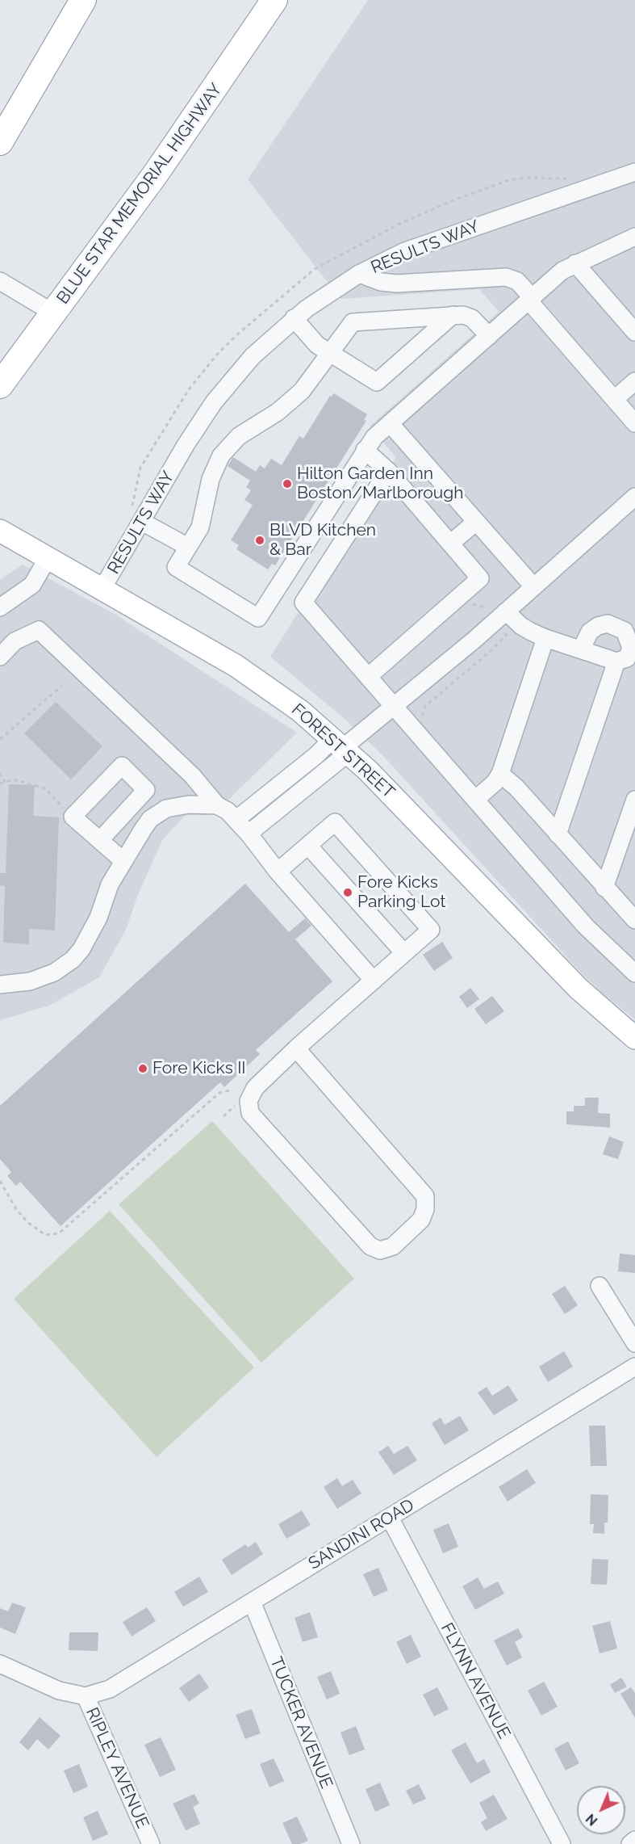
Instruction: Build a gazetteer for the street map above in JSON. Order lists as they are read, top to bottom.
{
  "streets": {
    "highway": ["BLUE STAR MEMORIAL HIGHWAY"],
    "main road": ["FOREST STREET"],
    "street": [
      "RESULTS WAY",
      "SANDINI ROAD",
      "FLYNN AVENUE",
      "TUCKER AVENUE",
      "RIPLEY AVENUE"
    ]
  },
  "crossings": [
    ["RESULTS WAY", "FOREST STREET"],
    ["SANDINI ROAD", "FLYNN AVENUE"],
    ["SANDINI ROAD", "TUCKER AVENUE"],
    ["SANDINI ROAD", "RIPLEY AVENUE"]
  ],
  "places": [
    "Hilton Garden Inn Boston/Marlborough",
    "BLVD Kitchen & Bar",
    "Fore Kicks Parking Lot",
    "Fore Kicks II"
  ],
  "north": "bottom left"
}
